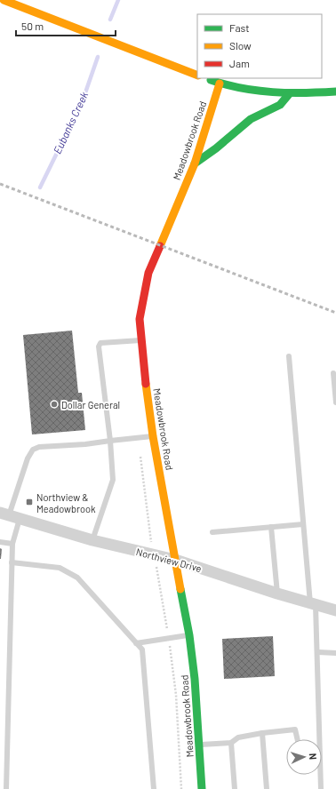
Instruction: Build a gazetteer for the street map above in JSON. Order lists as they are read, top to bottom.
{
  "streets": {
    "street": ["Meadowbrook Road", "Northview Drive"]
  },
  "crossings": [
    ["Meadowbrook Road", "Northview Drive"]
  ],
  "water": ["Eubanks Creek"],
  "places": {
    "other": ["Dollar General"],
    "transit": ["Northview & Meadowbrook"]
  },
  "legend": ["Fast", "Slow", "Jam"],
  "scale_bar": "50 m",
  "north": "right"
}
